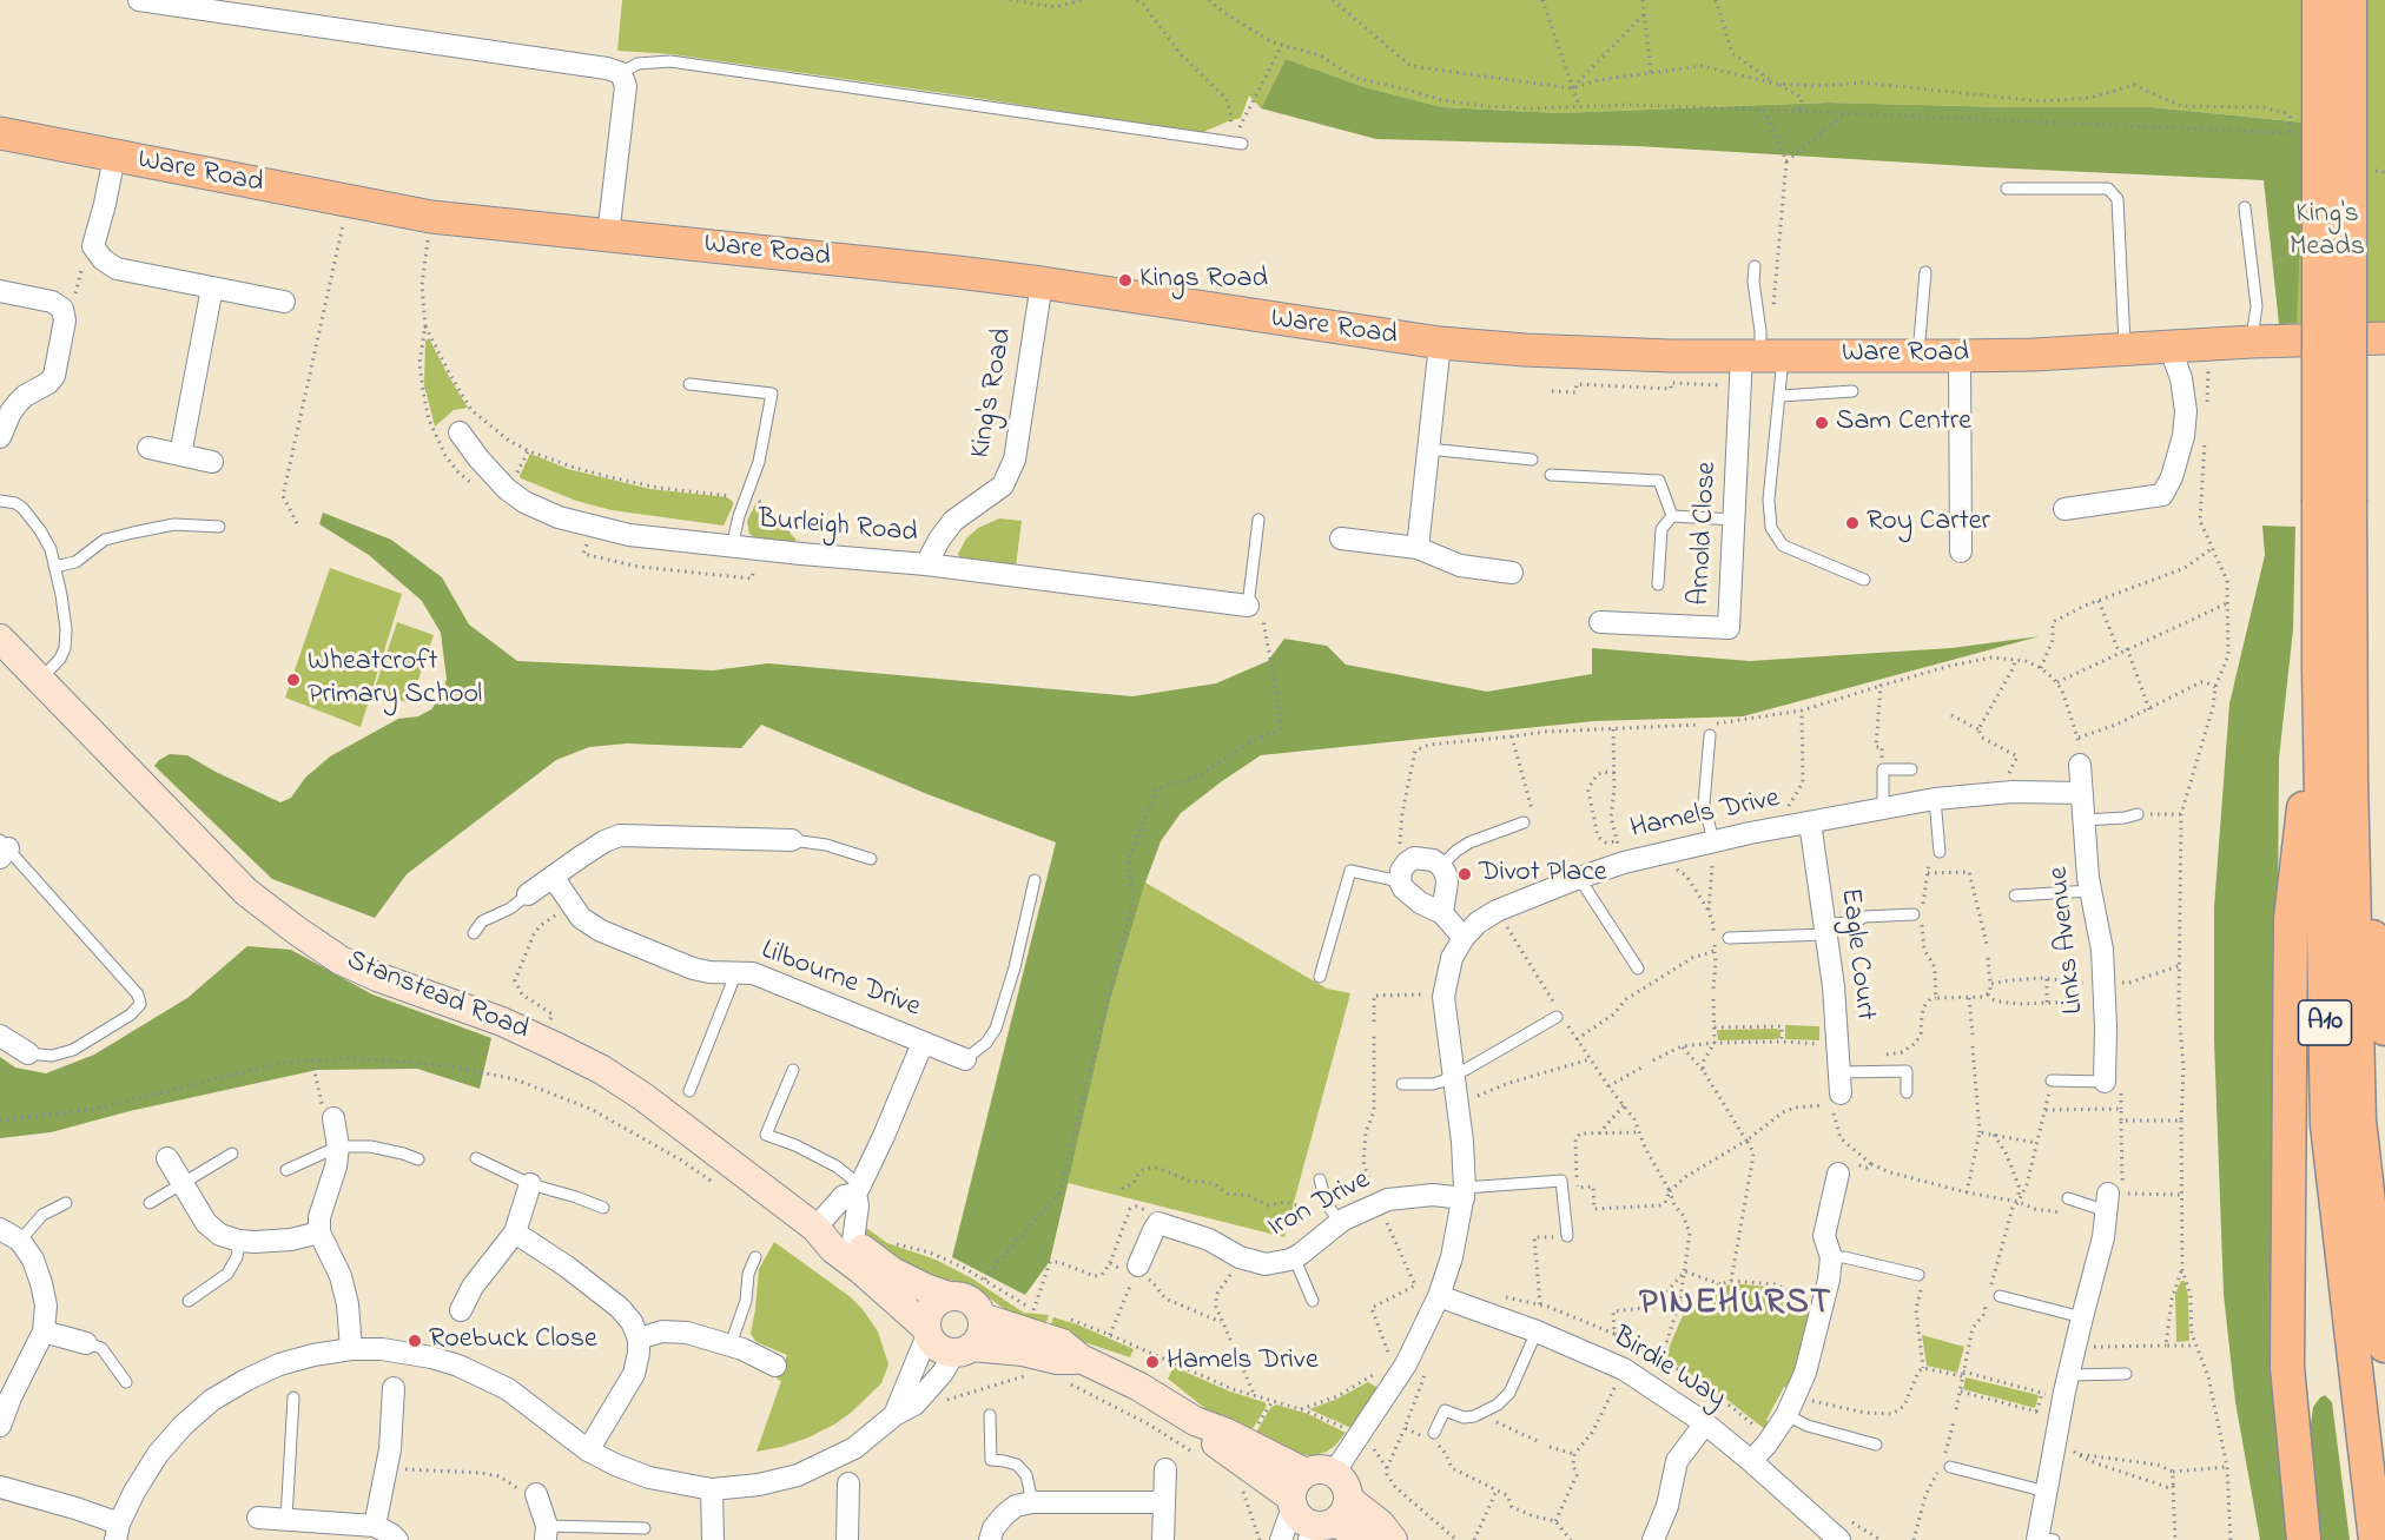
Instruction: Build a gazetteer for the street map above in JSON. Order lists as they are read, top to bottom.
{
  "streets": {
    "highway": ["A10"],
    "main road": ["Ware Road", "Stanstead Road"],
    "street": [
      "King's Road",
      "Burleigh Road",
      "Arnold Close",
      "Hamels Drive",
      "Links Avenue",
      "Eagle Court",
      "Lilbourne Drive",
      "Iron Drive",
      "Birdie Way"
    ]
  },
  "crossings": [
    ["Ware Road", "King's Road"],
    ["Ware Road", "Arnold Close"],
    ["King's Road", "Burleigh Road"],
    ["Hamels Drive", "Links Avenue"],
    ["Hamels Drive", "Eagle Court"],
    ["Hamels Drive", "Iron Drive"],
    ["Hamels Drive", "Birdie Way"],
    ["Lilbourne Drive", "Stanstead Road"]
  ],
  "districts": ["PINEHURST"],
  "parks": ["King's Meads"],
  "places": [
    "Kings Road",
    "Sam Centre",
    "Roy Carter",
    "Wheatcroft Primary School",
    "Divot Place",
    "Roebuck Close",
    "Hamels Drive"
  ]
}
